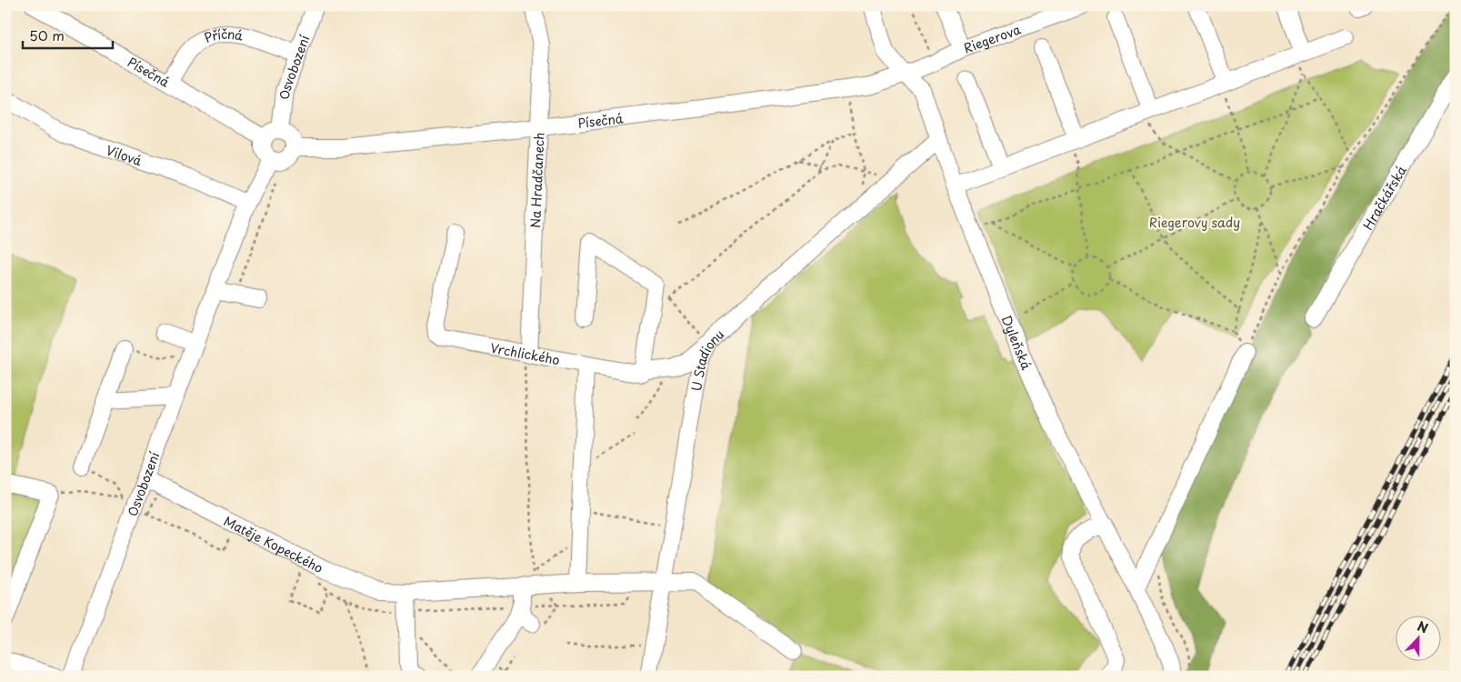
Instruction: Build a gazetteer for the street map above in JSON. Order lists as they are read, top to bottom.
{
  "streets": {
    "street": [
      "Příčná",
      "Riegerova",
      "Osvobození",
      "Písečná",
      "Vilová",
      "Na Hradčanech",
      "Hračkářská",
      "Dyleňská",
      "Vrchlického",
      "U Stadionu",
      "Matěje Kopeckého"
    ]
  },
  "crossings": [
    ["Příčná", "Osvobození"],
    ["Příčná", "Písečná"],
    ["Riegerova", "Písečná"],
    ["Riegerova", "Dyleňská"],
    ["Osvobození", "Písečná"],
    ["Osvobození", "Vilová"],
    ["Osvobození", "Matěje Kopeckého"],
    ["Písečná", "Na Hradčanech"],
    ["Písečná", "Dyleňská"],
    ["Na Hradčanech", "Vrchlického"],
    ["Dyleňská", "U Stadionu"],
    ["Vrchlického", "U Stadionu"],
    ["U Stadionu", "Matěje Kopeckého"]
  ],
  "parks": ["Riegerovy sady"],
  "scale_bar": "50 m",
  "north": "top"
}
